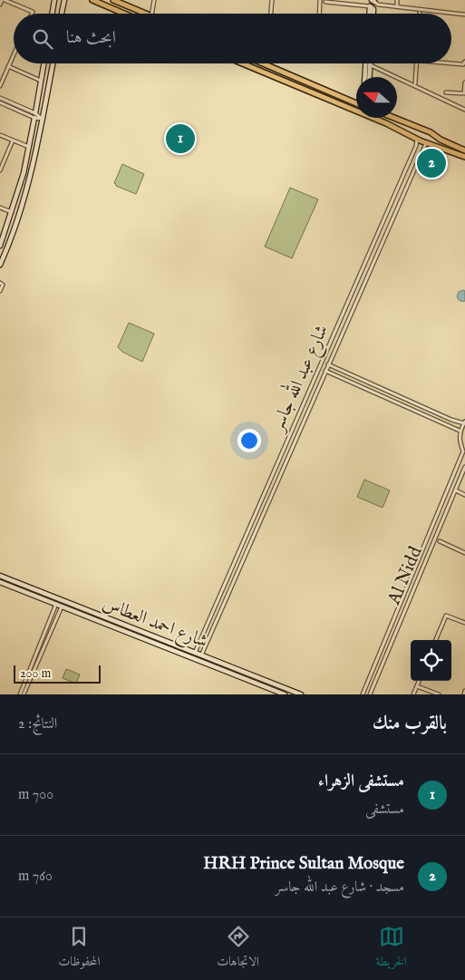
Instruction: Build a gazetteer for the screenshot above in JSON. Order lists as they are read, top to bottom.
{
  "streets": {
    "street": ["شارع عبد الله جاسر", "Al Nidd", "شارع احمد العطاس"]
  },
  "crossings": [
    ["شارع عبد الله جاسر", "شارع احمد العطاس"]
  ],
  "scale_bar": "200 m",
  "north": "left",
  "page": {
    "search": "ابحث هنا",
    "pins": ["1", "2"],
    "scale": "200 m",
    "heading": ["بالقرب منك", "النتائج: 2"],
    "list": [
      {
        "mark": "1",
        "name": "مستشفى الزهراء",
        "note": "مستشفى",
        "value": "700 m"
      },
      {
        "mark": "2",
        "name": "HRH Prince Sultan Mosque",
        "note": "مسجد · شارع عبد الله جاسر",
        "value": "760 m"
      }
    ],
    "nav": ["الخريطة", "الاتجاهات", "المحفوظات"]
  }
}
